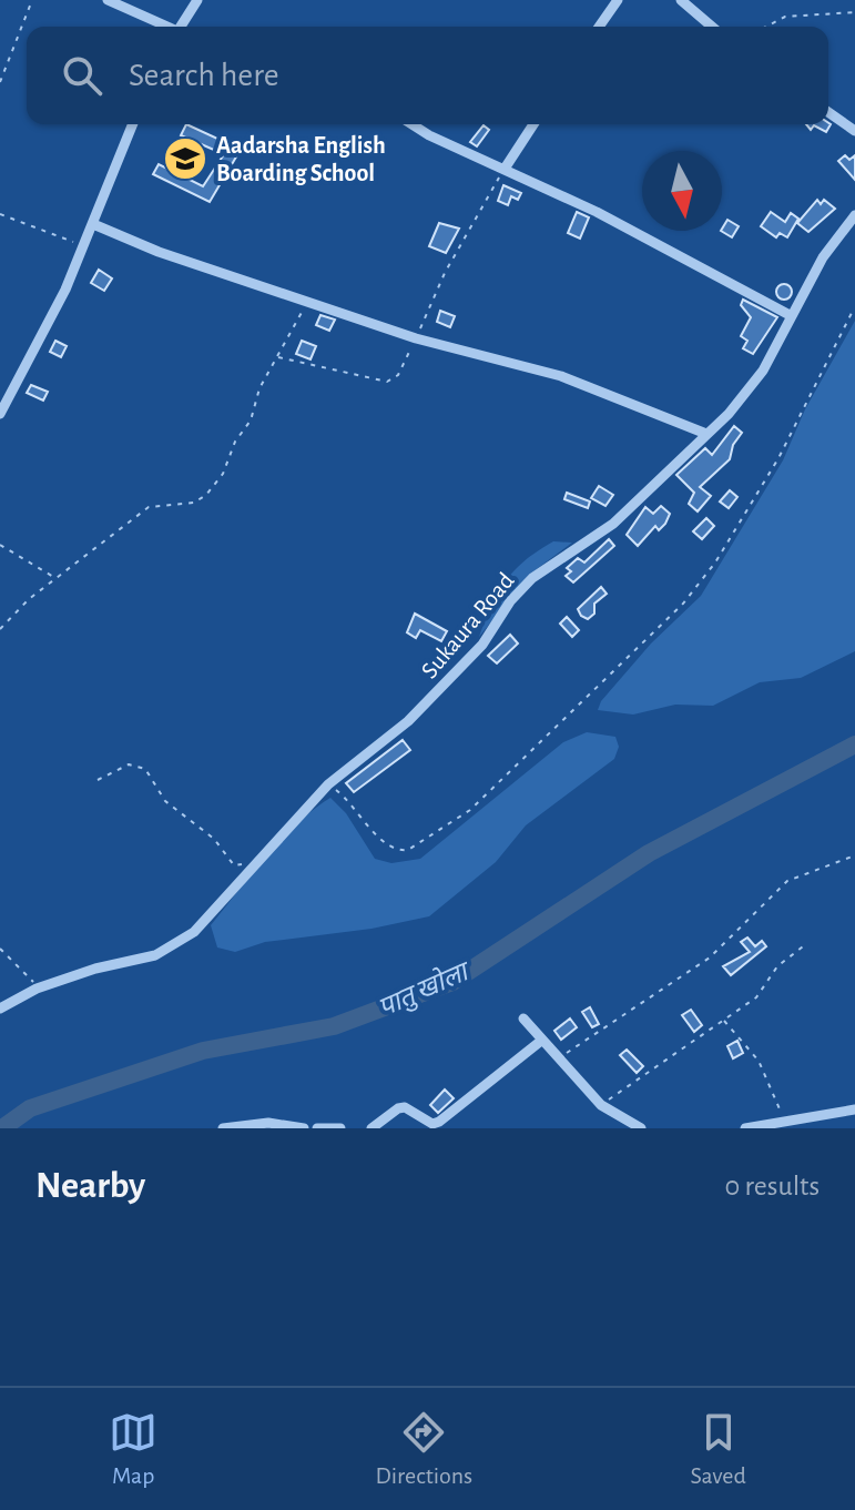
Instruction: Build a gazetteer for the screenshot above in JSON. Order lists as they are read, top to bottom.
{
  "streets": {
    "street": ["Sukaura Road"]
  },
  "water": ["पातु खोला"],
  "places": {
    "school or university": ["Aadarsha English Boarding School"]
  },
  "north": "bottom",
  "page": {
    "search": "Search here",
    "heading": ["Nearby", "0 results"],
    "nav": ["Map", "Directions", "Saved"]
  }
}
